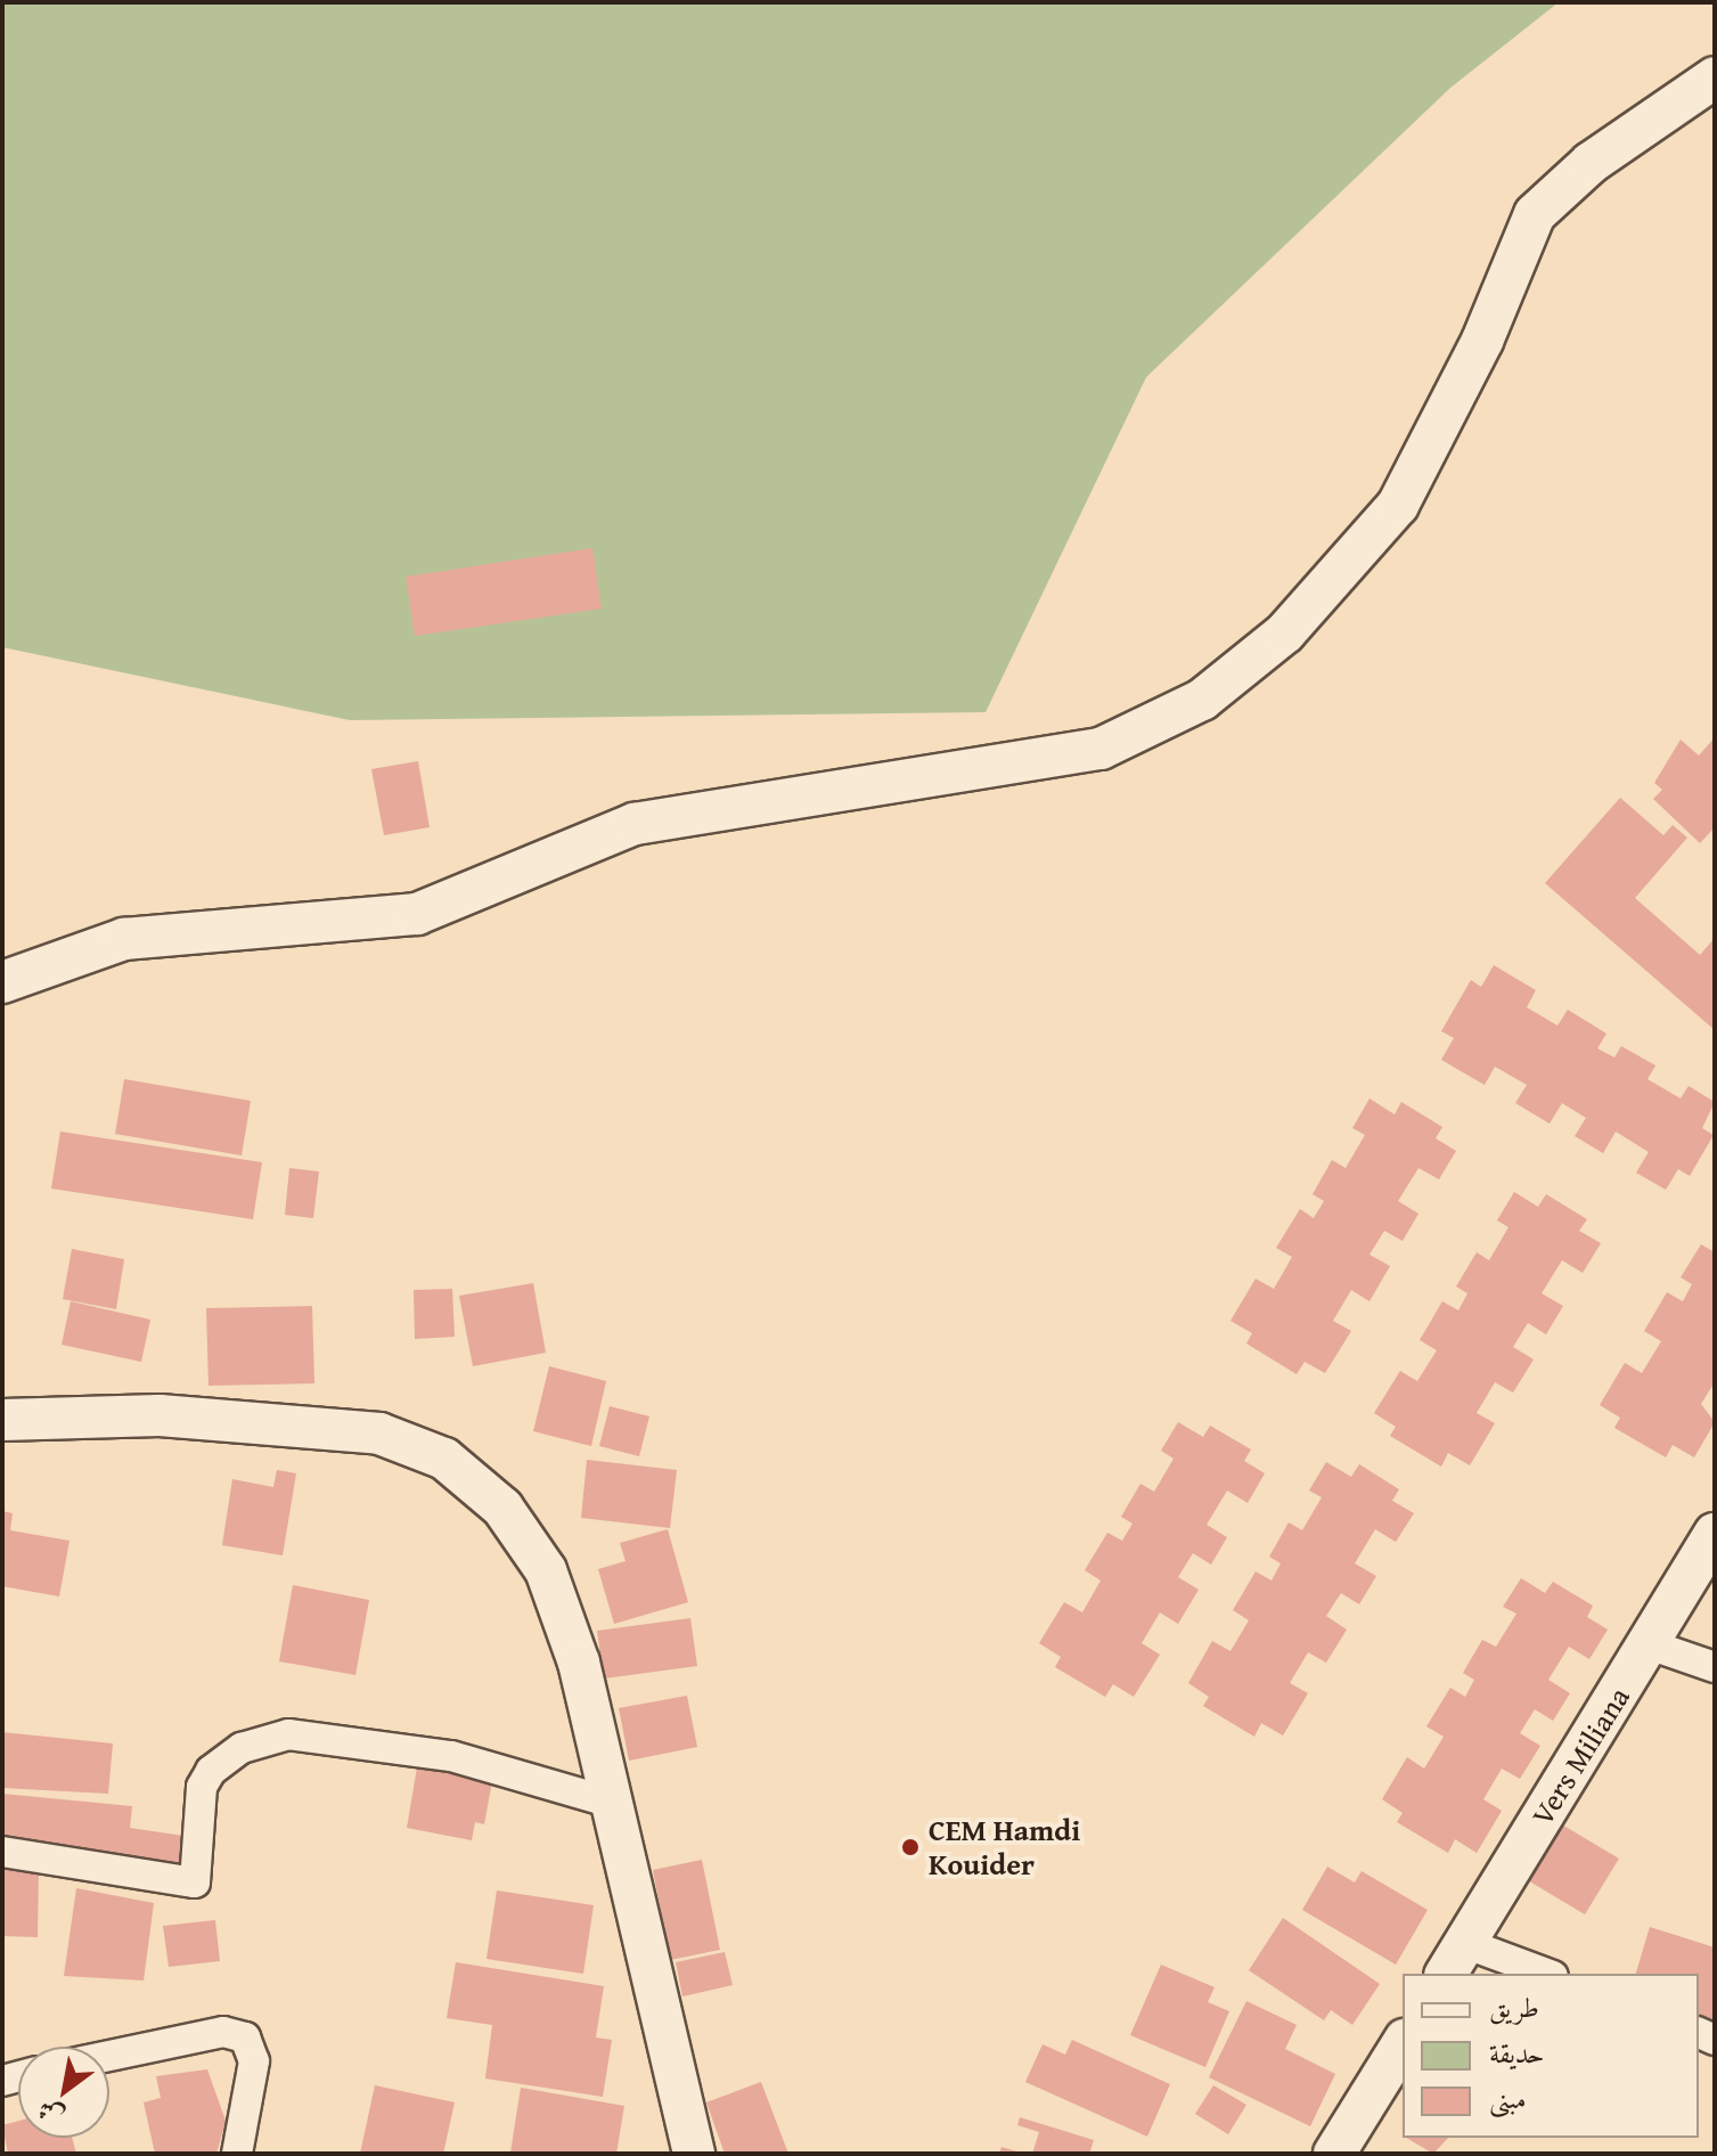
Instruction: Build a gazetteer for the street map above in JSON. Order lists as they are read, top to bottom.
{
  "streets": {
    "street": ["Vers Miliana"]
  },
  "places": ["CEM Hamdi Kouider"],
  "legend": ["طريق", "حديقة", "مبنى"],
  "north": "bottom left"
}
